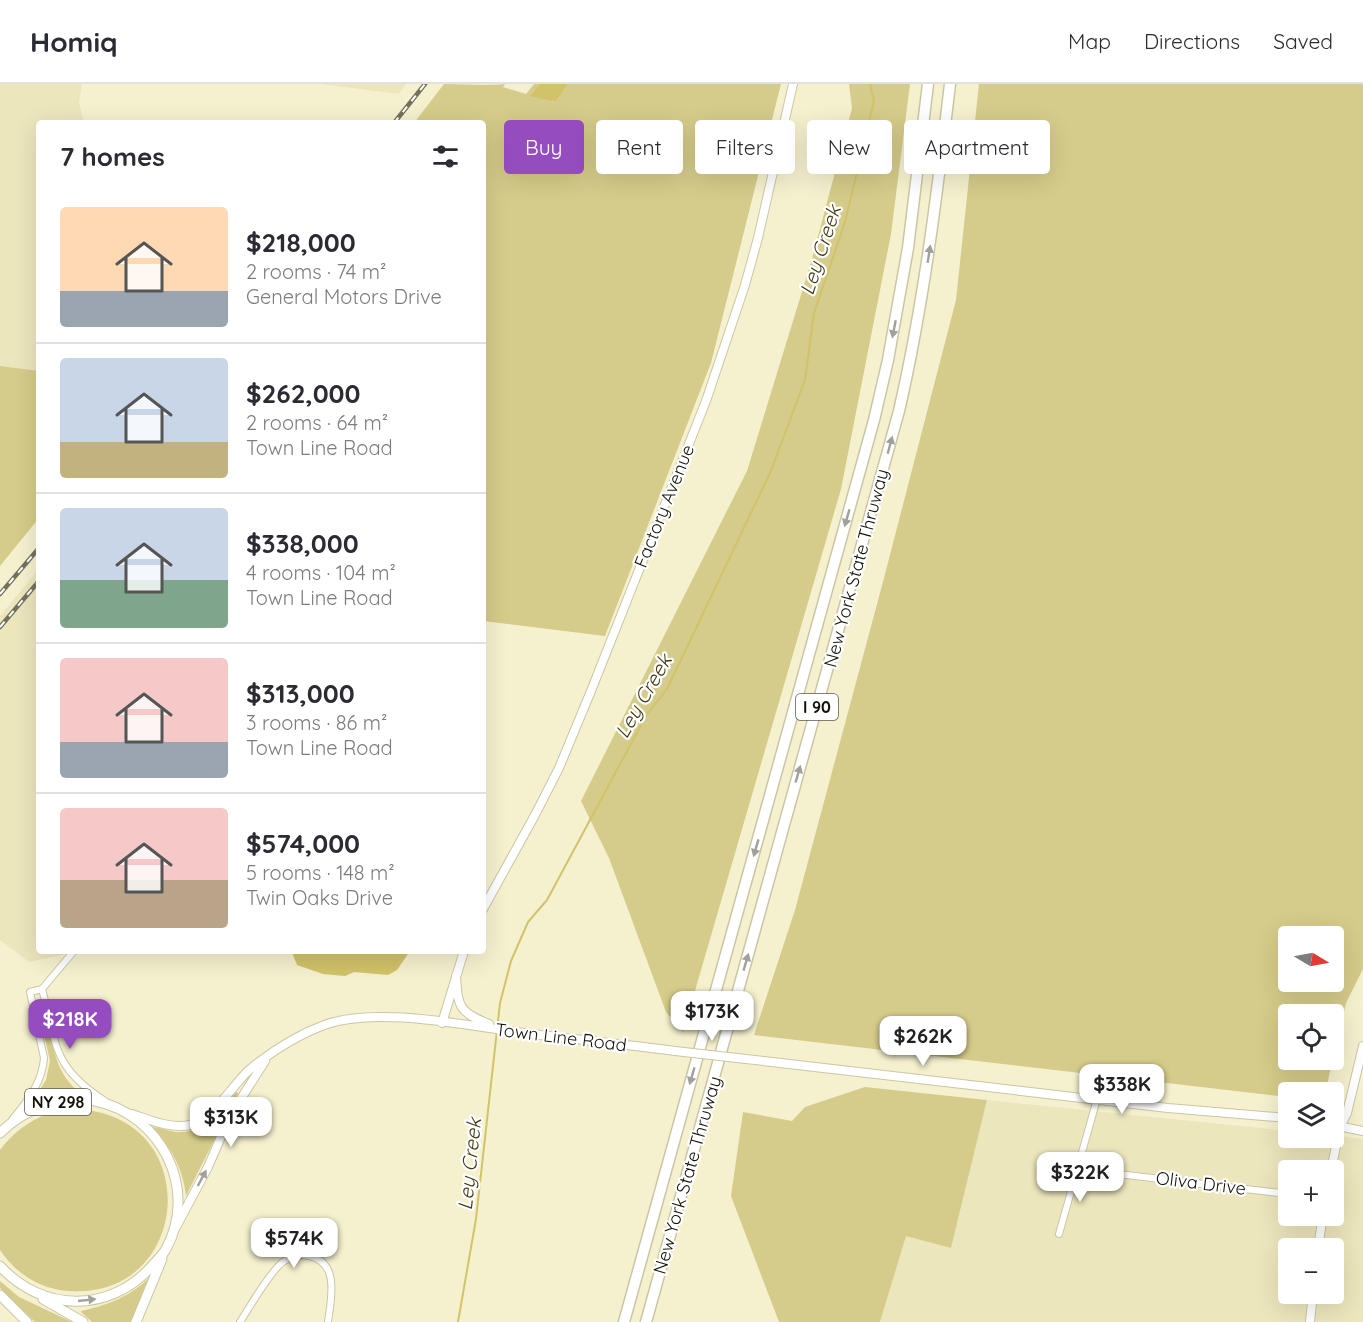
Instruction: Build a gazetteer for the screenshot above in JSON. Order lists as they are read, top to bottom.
{
  "streets": {
    "highway": ["New York State Thruway", "I 90"],
    "main road": ["NY 298"],
    "street": ["Factory Avenue", "Town Line Road", "Oliva Drive"]
  },
  "crossings": [
    ["Town Line Road", "NY 298"]
  ],
  "water": ["Ley Creek"],
  "north": "right",
  "page": {
    "header": "Homiq",
    "nav": ["Map", "Directions", "Saved"],
    "chip": [
      "Buy",
      "Rent",
      "Filters",
      "New",
      "Apartment"
    ],
    "heading": "7 homes",
    "list": [
      {
        "name": "$218,000",
        "note": "2 rooms · 74 m² · General Motors Drive"
      },
      {
        "name": "$262,000",
        "note": "2 rooms · 64 m² · Town Line Road"
      },
      {
        "name": "$338,000",
        "note": "4 rooms · 104 m² · Town Line Road"
      },
      {
        "name": "$313,000",
        "note": "3 rooms · 86 m² · Town Line Road"
      },
      {
        "name": "$574,000",
        "note": "5 rooms · 148 m² · Twin Oaks Drive"
      }
    ],
    "map_buttons": ["+", "−"],
    "price": [
      "$173K",
      "$218K",
      "$262K",
      "$338K",
      "$313K",
      "$322K",
      "$574K"
    ]
  }
}
